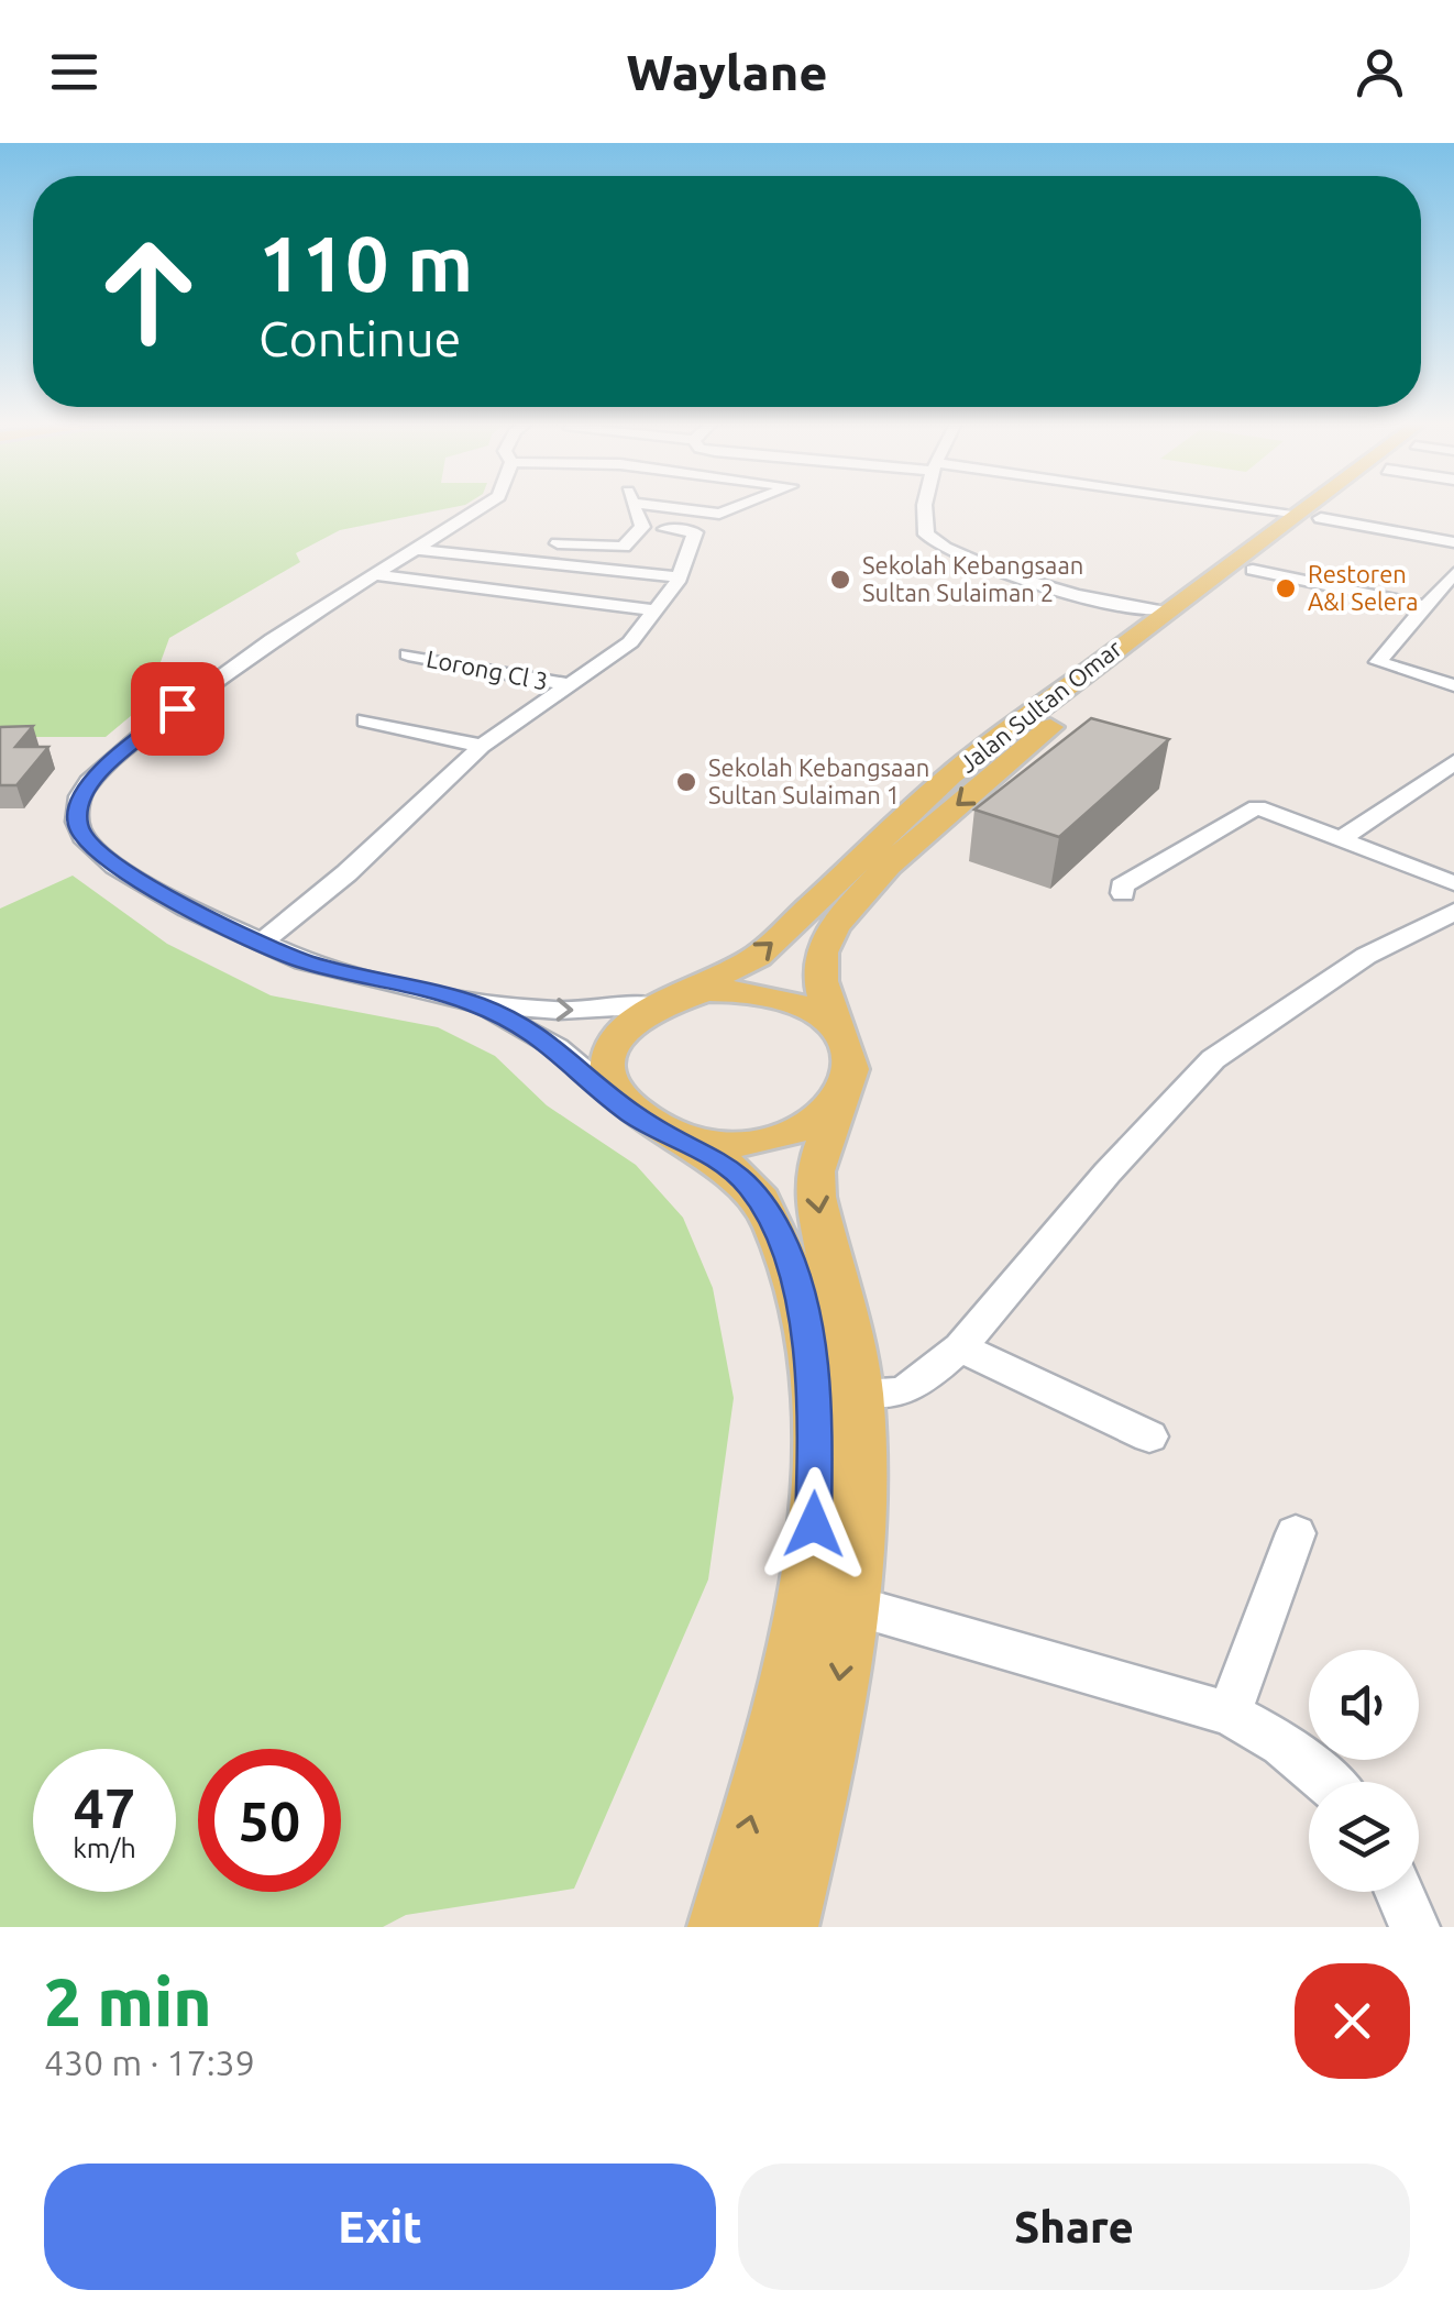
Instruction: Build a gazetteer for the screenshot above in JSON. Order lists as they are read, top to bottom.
{
  "streets": {
    "main road": ["Jalan Sultan Omar"],
    "street": ["Lorong Cl 3"]
  },
  "places": ["Sekolah Kebangsaan Sultan Sulaiman 2", "Restoren A&I Selera", "Sekolah Kebangsaan Sultan Sulaiman 1"],
  "page": {
    "header": "Waylane",
    "turn": ["110 m", "Continue"],
    "speed": "47 km/h",
    "limit": "50",
    "heading": ["2 min", "430 m · 17:39"],
    "buttons": ["Exit", "Share"]
  }
}
